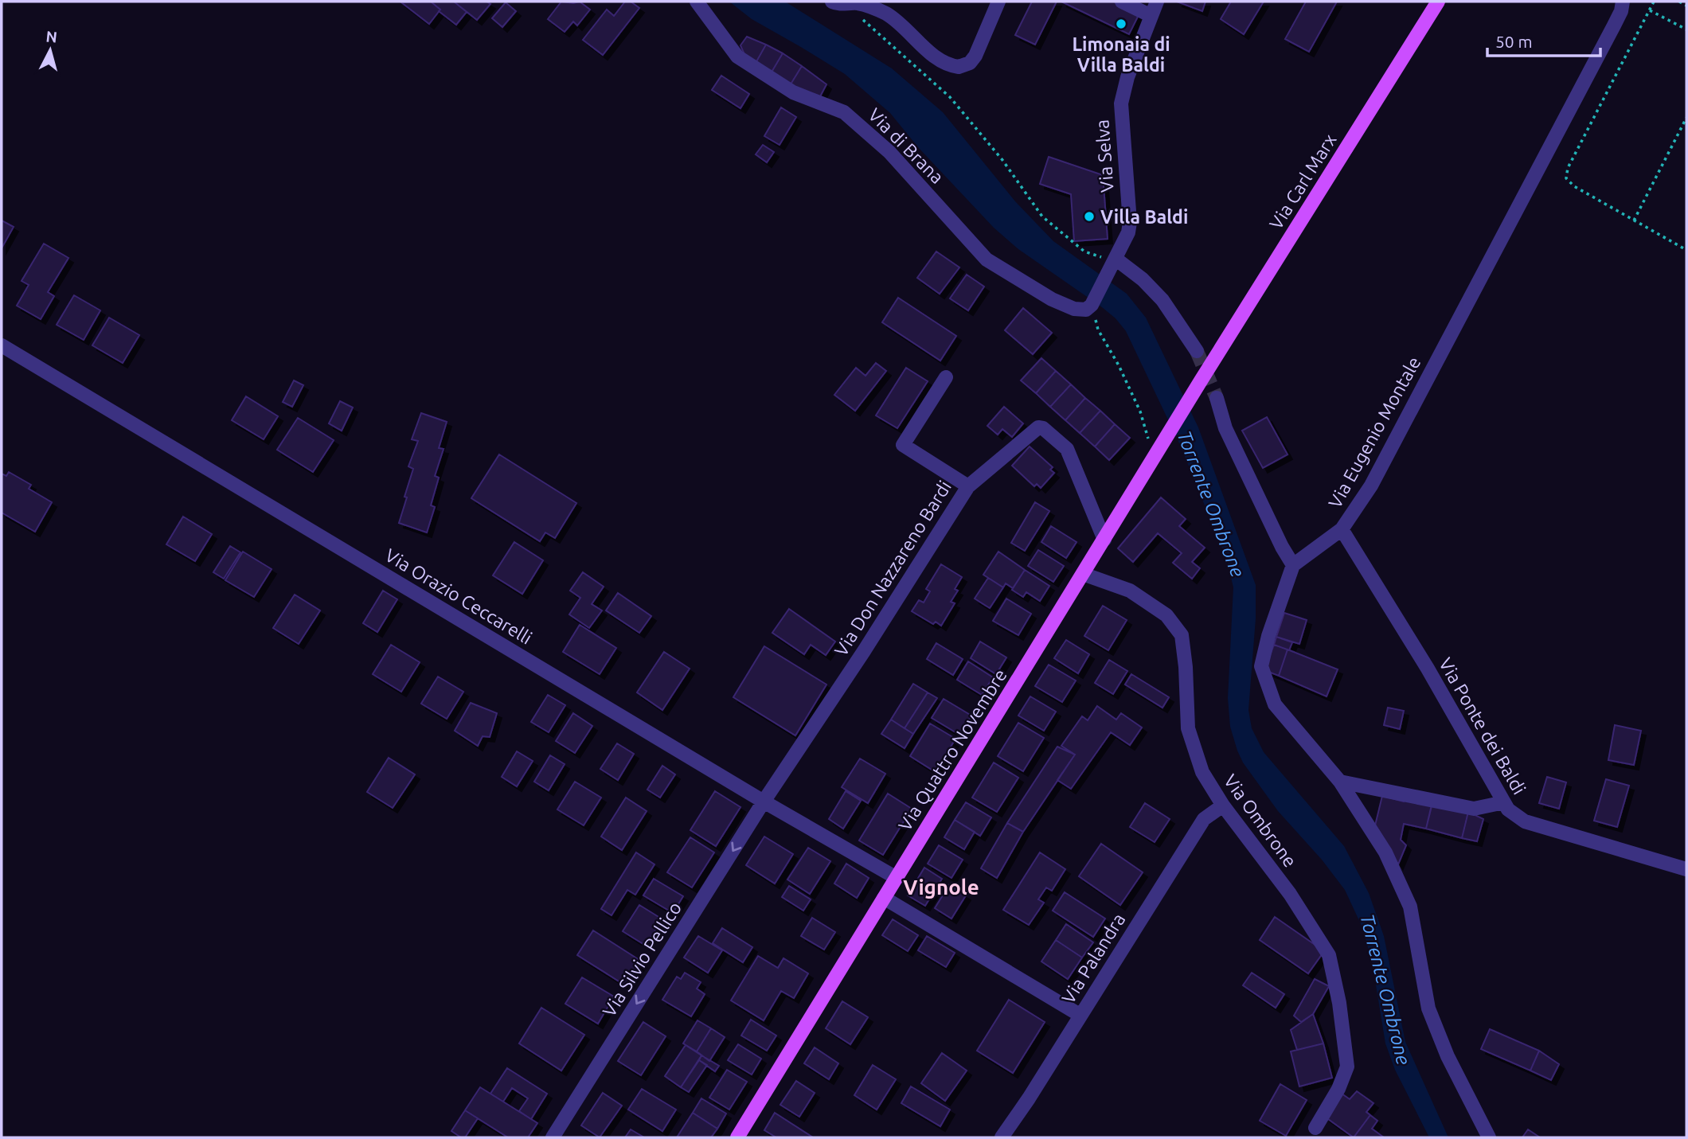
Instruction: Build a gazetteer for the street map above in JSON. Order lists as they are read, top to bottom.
{
  "streets": {
    "main road": ["Via Carl Marx", "Via Quattro Novembre"],
    "street": [
      "Via di Brana",
      "Via Selva",
      "Via Eugenio Montale",
      "Via Don Nazzareno Bardi",
      "Via Orazio Ceccarelli",
      "Via Ponte dei Baldi",
      "Via Ombrone",
      "Via Palandra",
      "Via Silvio Pellico"
    ]
  },
  "crossings": [
    ["Via di Brana", "Via Selva"],
    ["Via Carl Marx", "Via Quattro Novembre"],
    ["Via Eugenio Montale", "Via Ponte dei Baldi"],
    ["Via Don Nazzareno Bardi", "Via Orazio Ceccarelli"],
    ["Via Don Nazzareno Bardi", "Via Silvio Pellico"],
    ["Via Orazio Ceccarelli", "Via Quattro Novembre"],
    ["Via Orazio Ceccarelli", "Via Silvio Pellico"],
    ["Via Quattro Novembre", "Via Ombrone"],
    ["Via Ombrone", "Via Palandra"]
  ],
  "one_way": ["Via Silvio Pellico"],
  "districts": ["Vignole"],
  "water": ["Torrente Ombrone"],
  "places": ["Limonaia di Villa Baldi", "Villa Baldi"],
  "scale_bar": "50 m",
  "north": "top"
}
